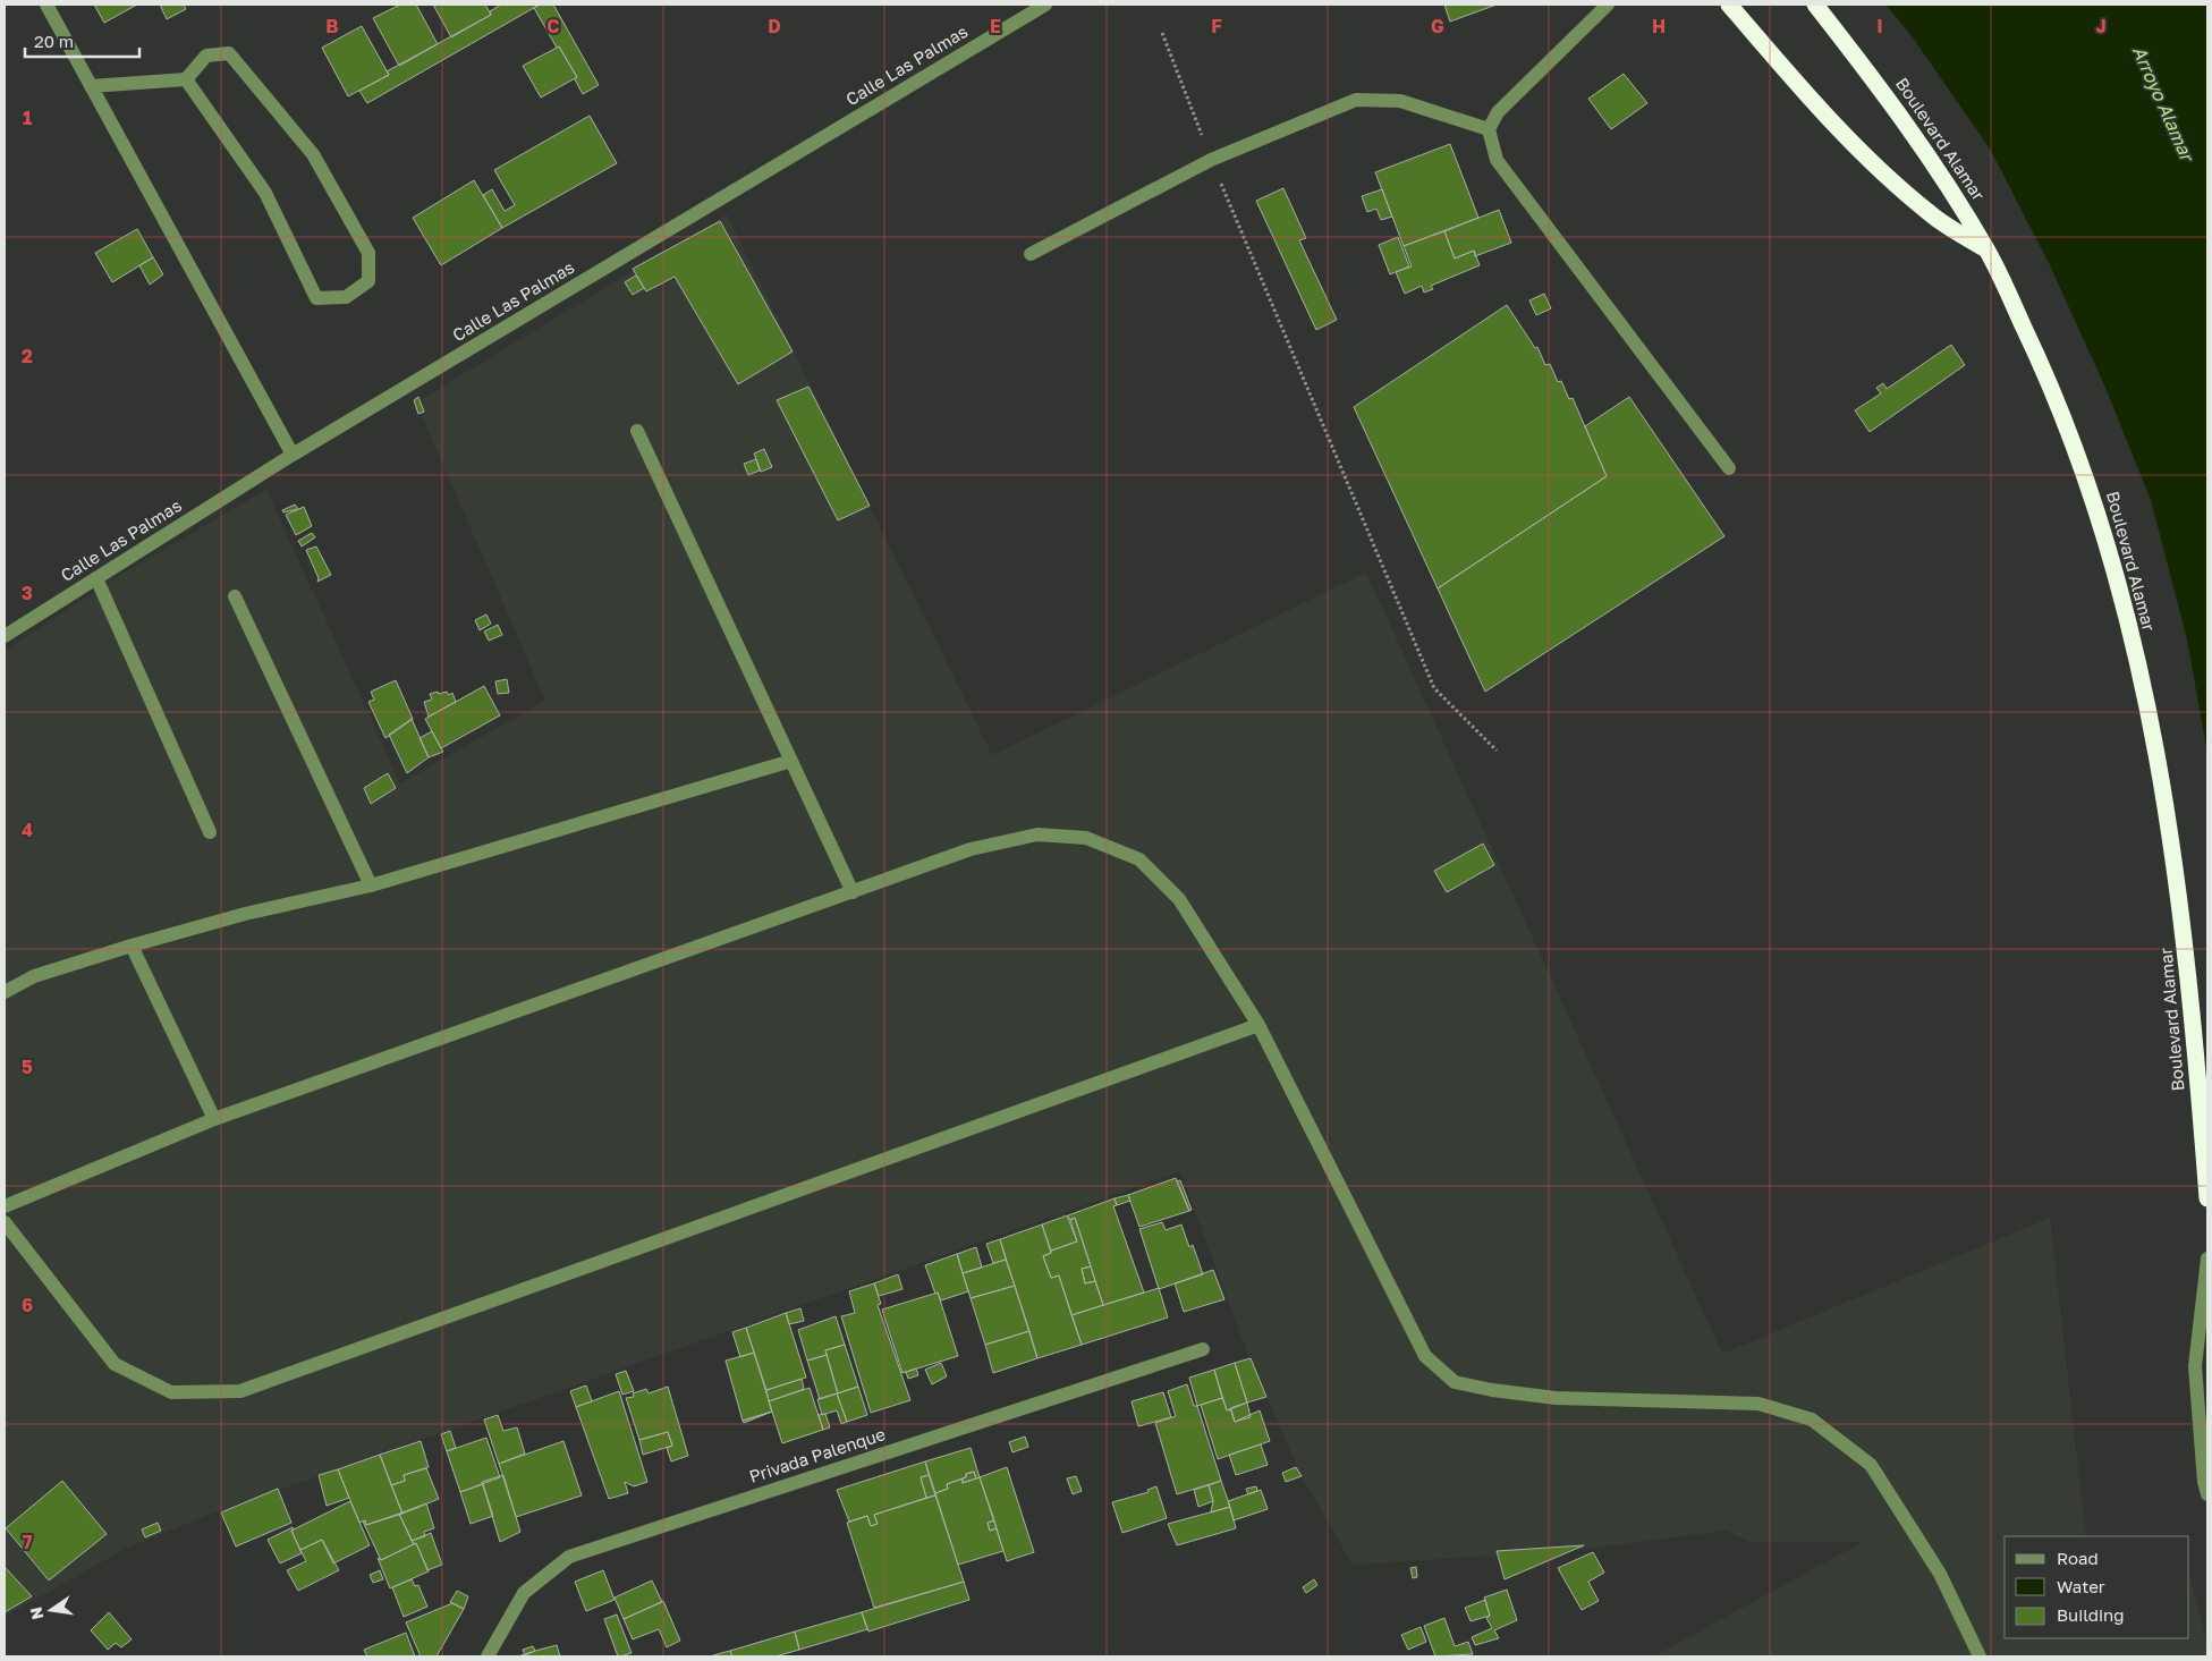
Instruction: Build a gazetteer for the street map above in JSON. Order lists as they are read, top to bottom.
{
  "streets": {
    "highway": ["Boulevard Alamar"],
    "street": ["Calle Las Palmas", "Privada Palenque"]
  },
  "water": ["Arroyo Alamar"],
  "legend": ["Road", "Water", "Building"],
  "scale_bar": "20 m",
  "north": "left",
  "grid": {
    "columns": [
      "B",
      "C",
      "D",
      "E",
      "F",
      "G",
      "H",
      "I",
      "J"
    ],
    "rows": [
      "1",
      "2",
      "3",
      "4",
      "5",
      "6",
      "7"
    ]
  }
}
